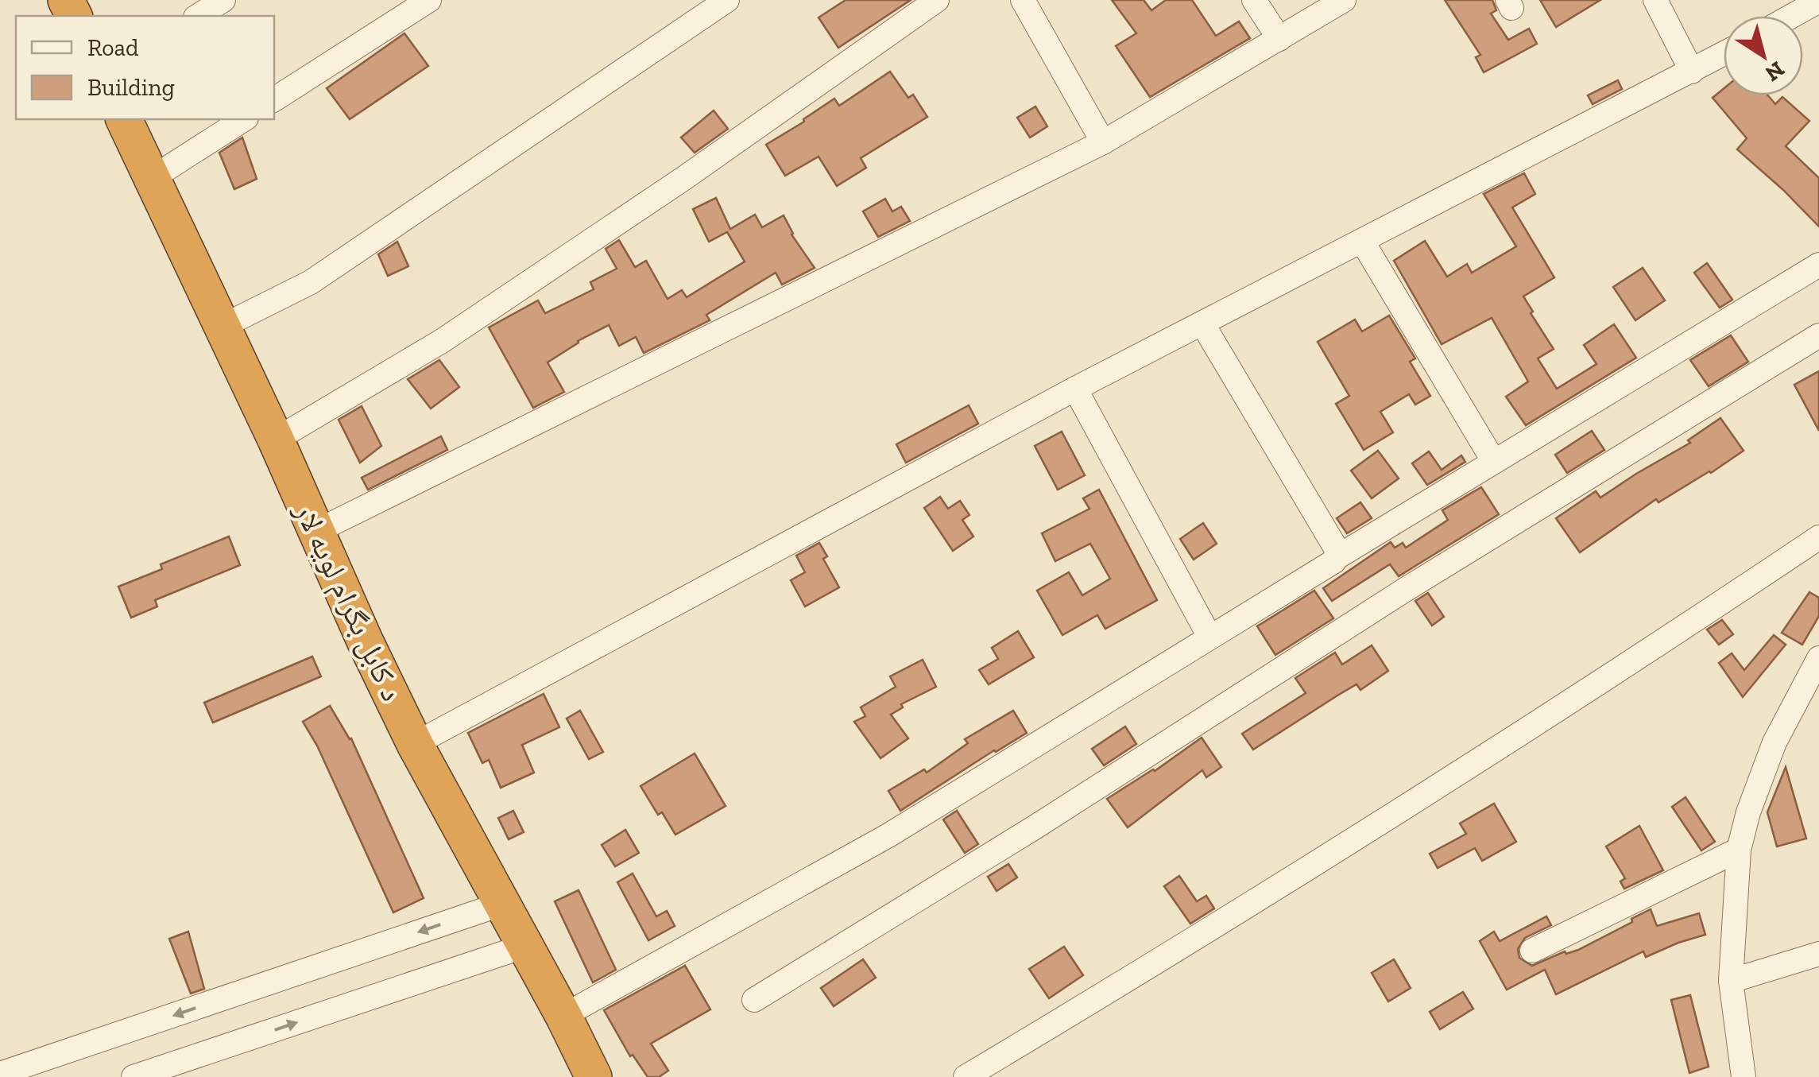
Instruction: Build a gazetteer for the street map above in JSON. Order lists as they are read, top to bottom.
{
  "streets": {
    "highway": ["د کابل بگرام لویه لار"]
  },
  "legend": ["Road", "Building"],
  "north": "bottom right"
}
